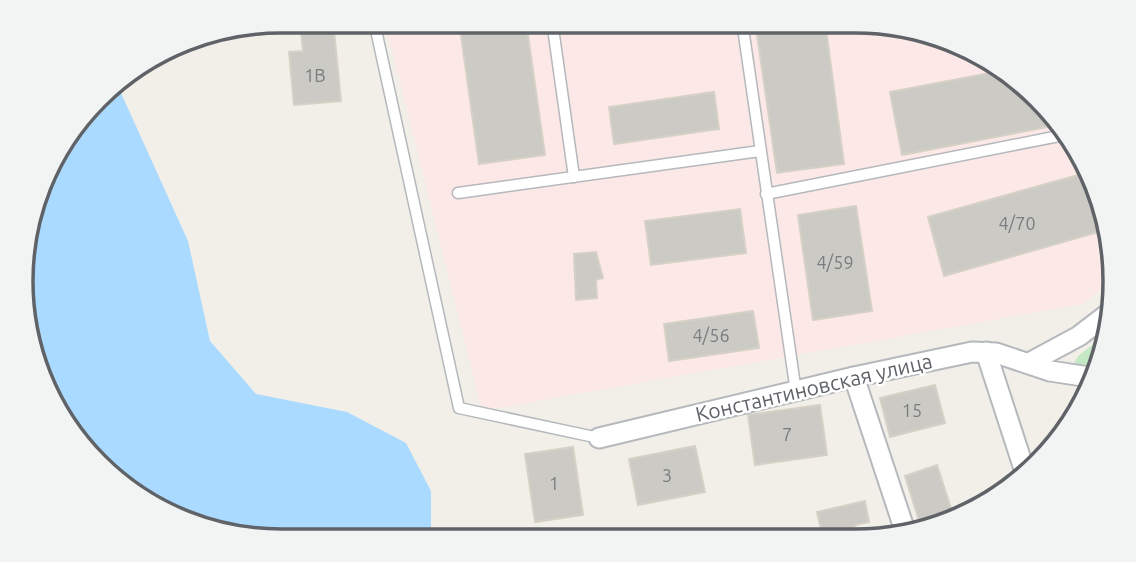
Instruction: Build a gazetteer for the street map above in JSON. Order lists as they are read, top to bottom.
{
  "streets": {
    "street": ["Константиновская улица"]
  },
  "house_numbers": [
    "1В",
    "4/70",
    "4/59",
    "4/56",
    "15",
    "7",
    "3",
    "1"
  ]
}
